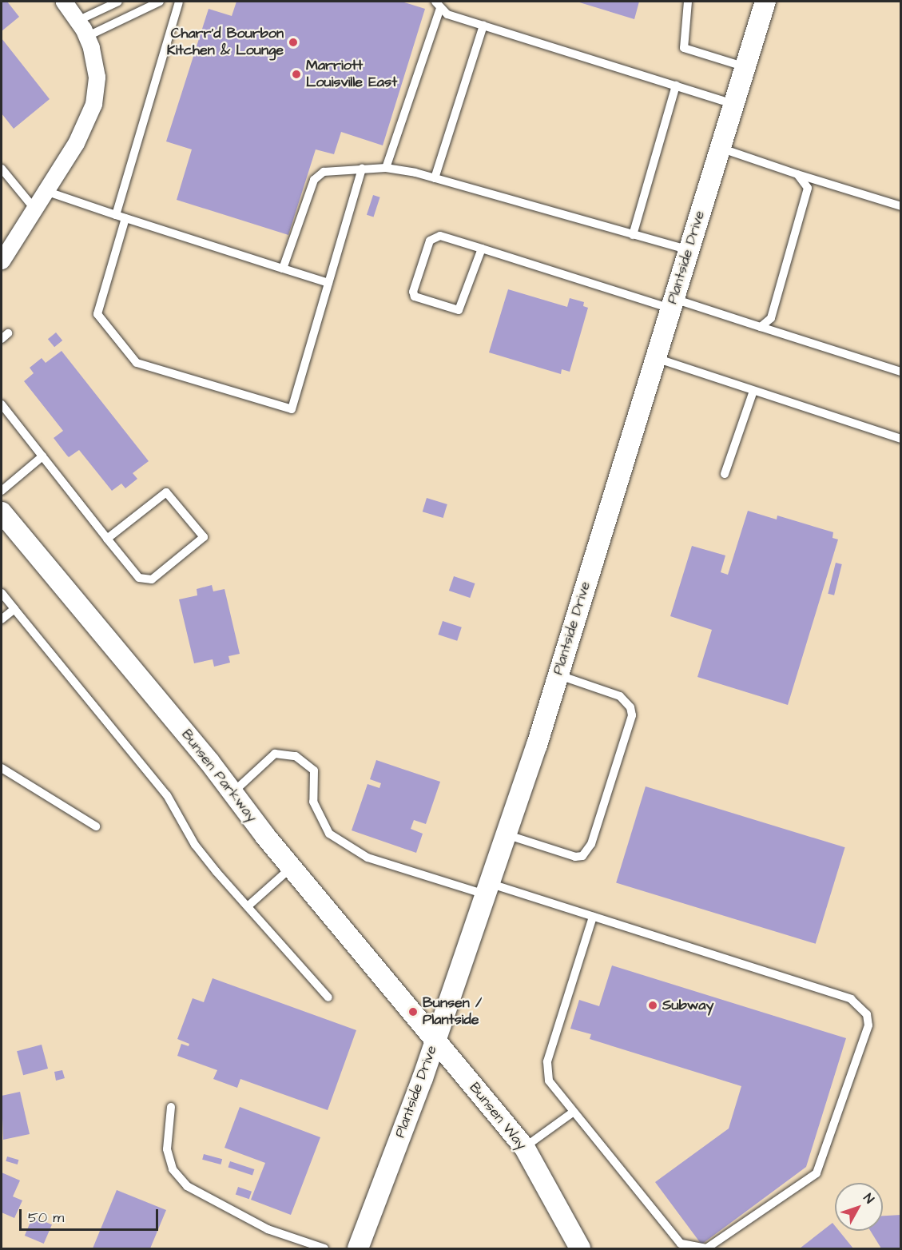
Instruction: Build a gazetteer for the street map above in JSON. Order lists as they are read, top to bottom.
{
  "streets": {
    "street": ["Plantside Drive", "Bunsen Parkway", "Bunsen Way"]
  },
  "crossings": [
    ["Plantside Drive", "Bunsen Parkway"],
    ["Plantside Drive", "Bunsen Way"],
    ["Bunsen Parkway", "Bunsen Way"]
  ],
  "places": [
    "Charr'd Bourbon Kitchen & Lounge",
    "Marriott Louisville East",
    "Subway",
    "Bunsen / Plantside"
  ],
  "scale_bar": "50 m",
  "north": "top right"
}
